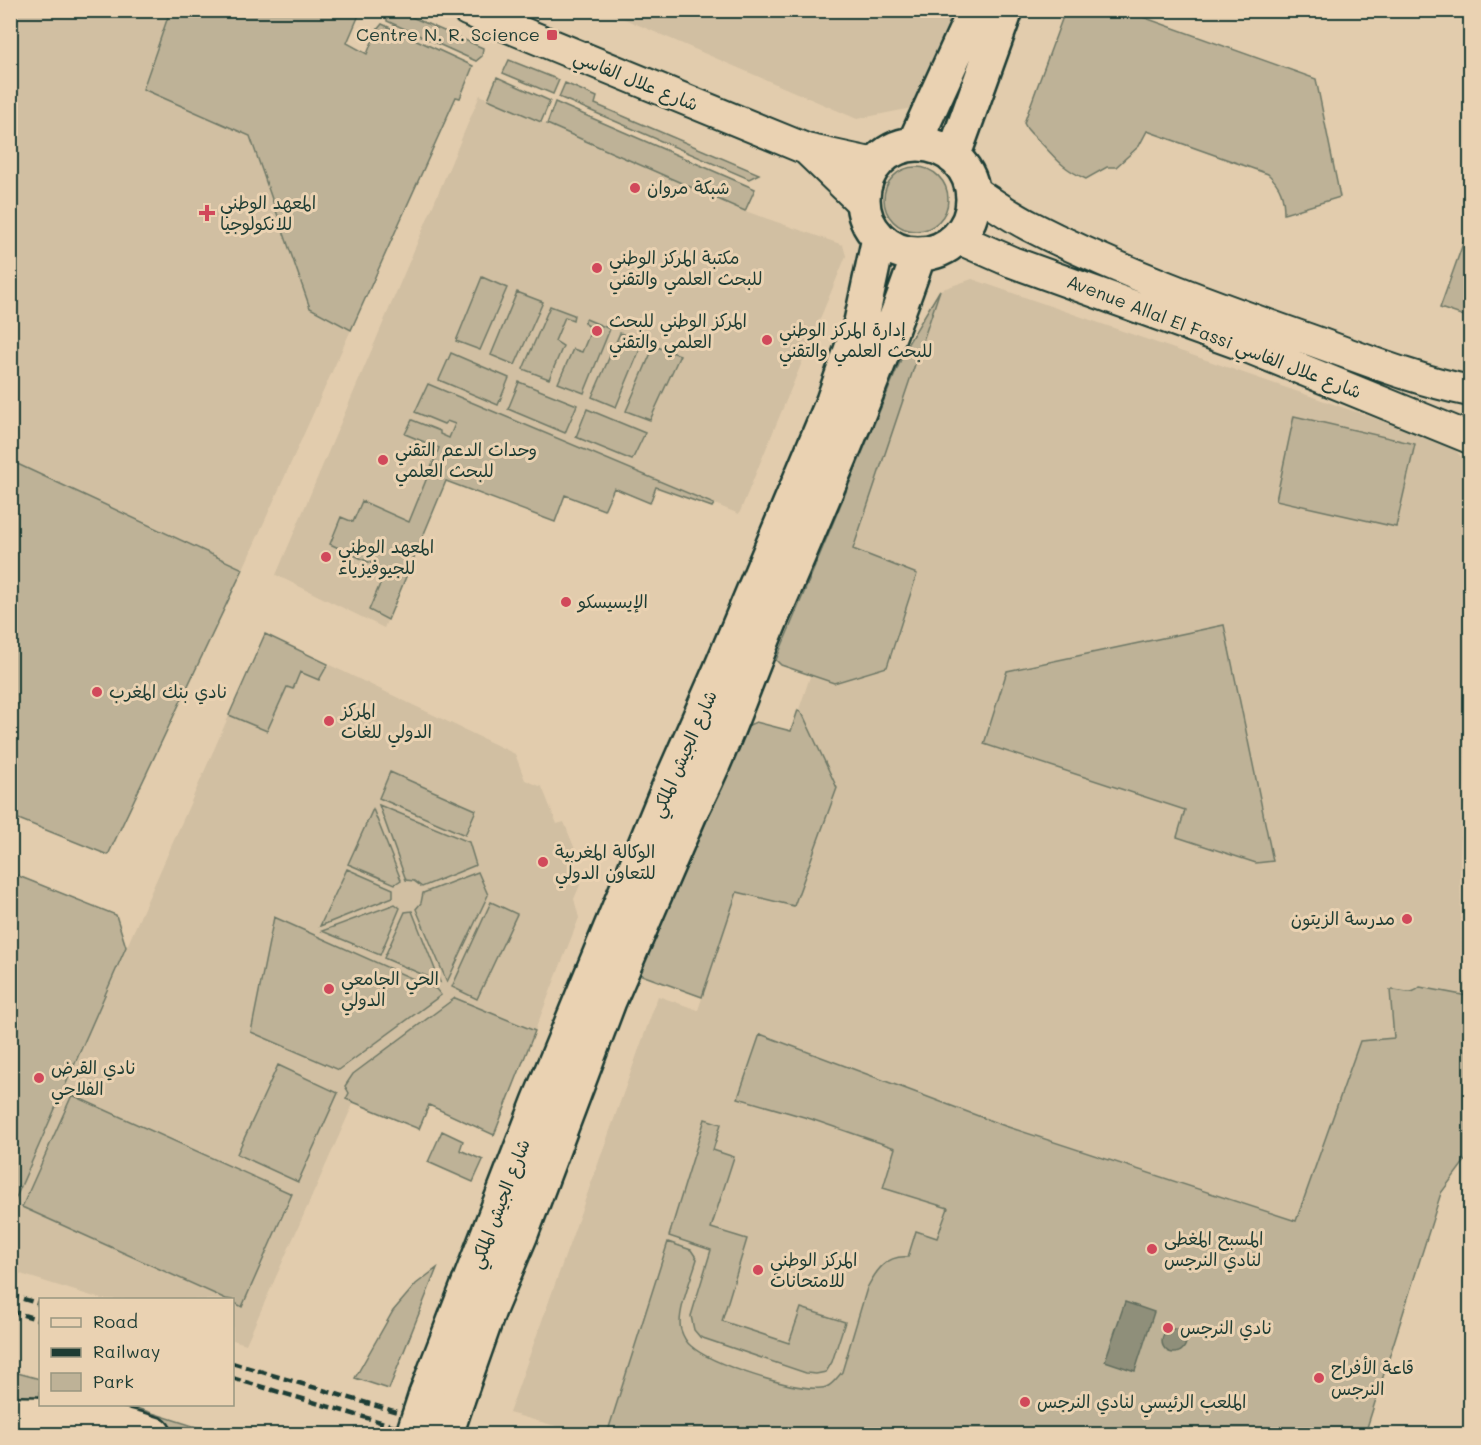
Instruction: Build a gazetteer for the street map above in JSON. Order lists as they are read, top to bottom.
{
  "streets": {
    "main road": ["شارع الجيش الملكي"],
    "street": ["شارع علال الفاسي", "Avenue Allal El Fassi شارع علال الفاسي"]
  },
  "crossings": [
    ["شارع علال الفاسي", "Avenue Allal El Fassi شارع علال الفاسي"],
    ["شارع علال الفاسي", "شارع الجيش الملكي"],
    ["Avenue Allal El Fassi شارع علال الفاسي", "شارع الجيش الملكي"]
  ],
  "places": {
    "transit": ["Centre N. R. Science"],
    "other": [
      "شبكة مروان",
      "مكتبة المركز الوطني للبحث العلمي والتقني",
      "المركز الوطني للبحث العلمي والتقني",
      "إدارة المركز الوطني للبحث العلمي والتقني",
      "وحدات الدعم التقني للبحث العلمي",
      "المعهد الوطني للجيوفيزياء",
      "اﻹيسيسكو",
      "نادي بنك المغرب",
      "المركز الدولي للغات",
      "الوكالة المغربية للتعاون الدولي",
      "مدرسة الزيتون",
      "الحي الجامعي الدولي",
      "نادي القرض الفلاحي",
      "المسبح المغطى لنادي النرجس",
      "المركز الوطني للامتحانات",
      "نادي النرجس",
      "قاعة الأفراح النرجس",
      "الملعب الرئيسي لنادي النرجس"
    ],
    "health": ["المعهد الوطني للانكولوجيا"]
  },
  "legend": ["Road", "Railway", "Park"]
}
